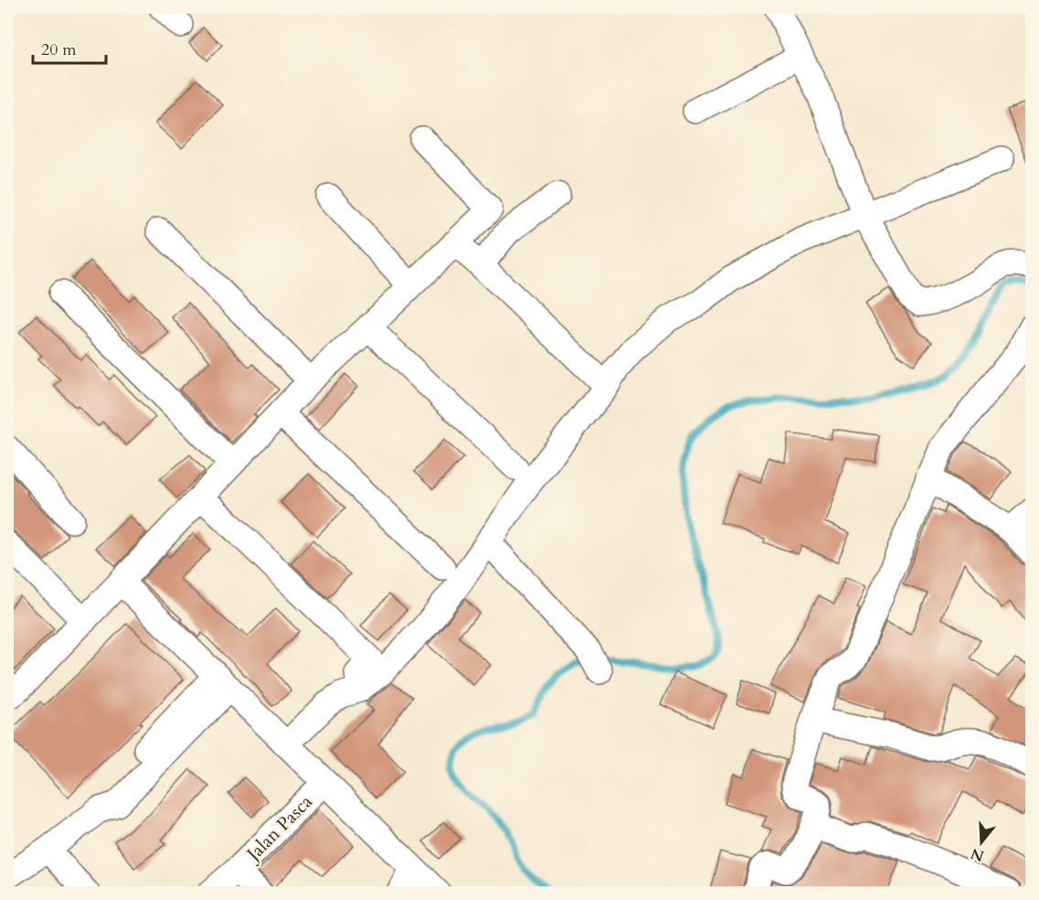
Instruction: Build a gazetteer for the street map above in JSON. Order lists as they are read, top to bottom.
{
  "streets": {
    "street": ["Jalan Pasca"]
  },
  "scale_bar": "20 m",
  "north": "bottom"
}
